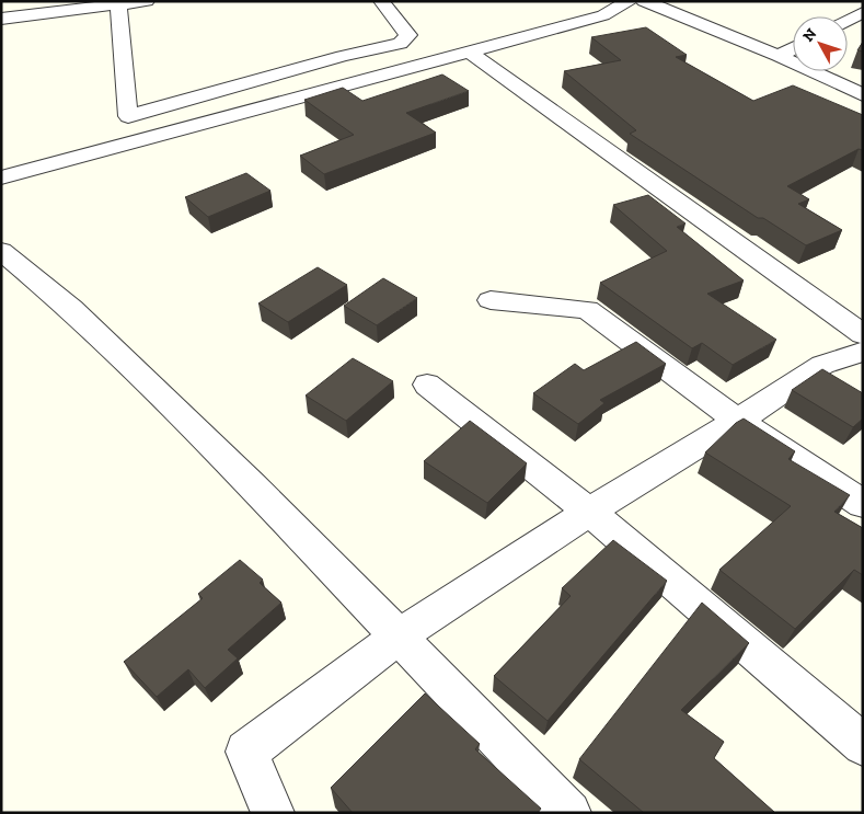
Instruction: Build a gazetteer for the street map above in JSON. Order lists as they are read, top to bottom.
{
  "north": "top left"
}
